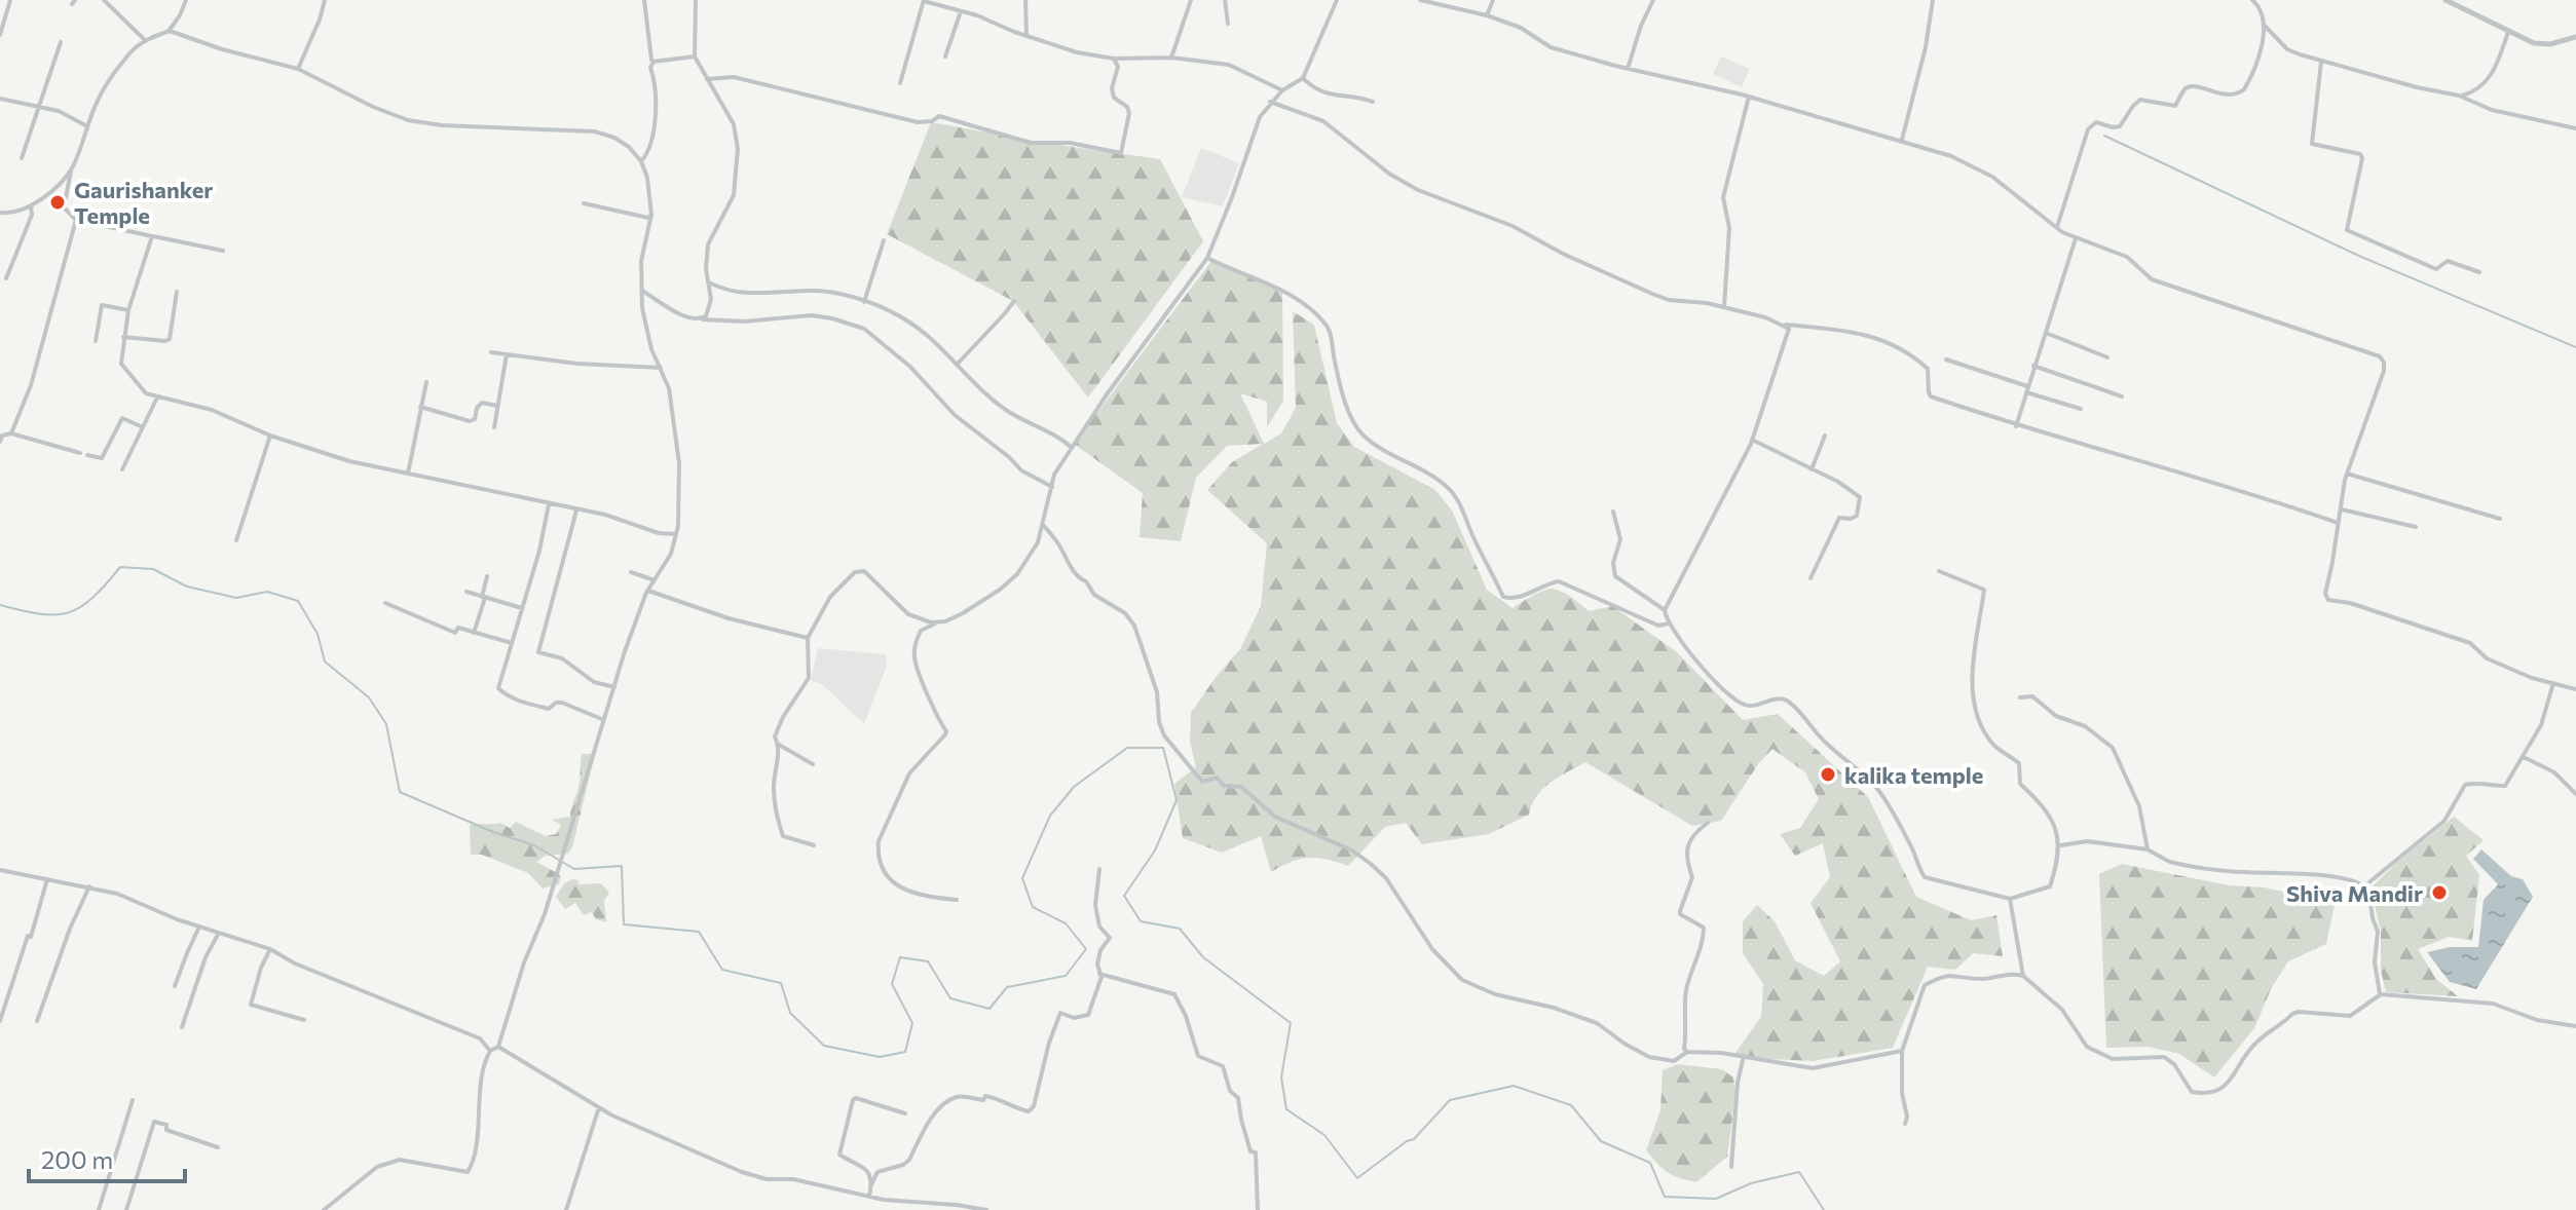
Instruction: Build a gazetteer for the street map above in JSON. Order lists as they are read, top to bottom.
{
  "places": ["Gaurishanker Temple", "kalika temple", "Shiva Mandir"],
  "scale_bar": "200 m"
}
